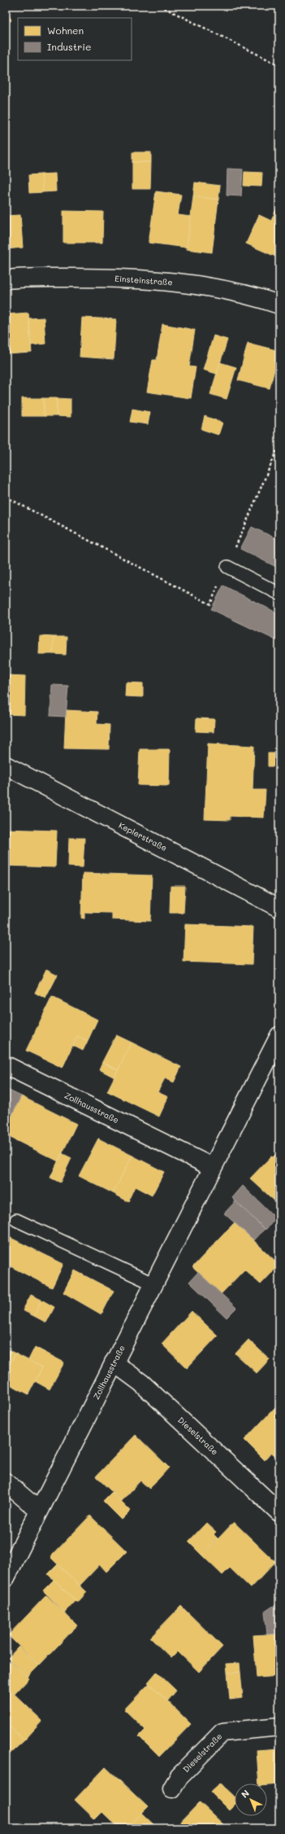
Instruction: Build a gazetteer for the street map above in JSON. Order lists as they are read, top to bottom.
{
  "streets": {
    "street": [
      "Einsteinstraße",
      "Keplerstraße",
      "Zollhausstraße",
      "Dieselstraße"
    ]
  },
  "crossings": [
    ["Zollhausstraße", "Dieselstraße"]
  ],
  "legend": ["Wohnen", "Industrie"],
  "north": "top left"
}
